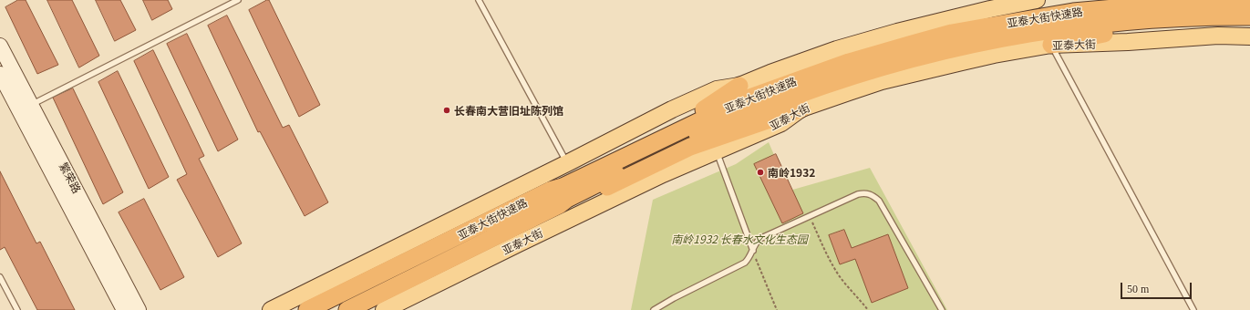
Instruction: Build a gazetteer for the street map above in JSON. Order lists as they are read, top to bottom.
{
  "streets": {
    "highway": ["亚泰大街快速路"],
    "main road": ["亚泰大街", "繁荣路"]
  },
  "crossings": [
    ["亚泰大街快速路", "亚泰大街"]
  ],
  "parks": ["南岭1932 长春水文化生态园"],
  "places": ["长春南大营旧址陈列馆", "南岭1932"],
  "scale_bar": "50 m"
}
